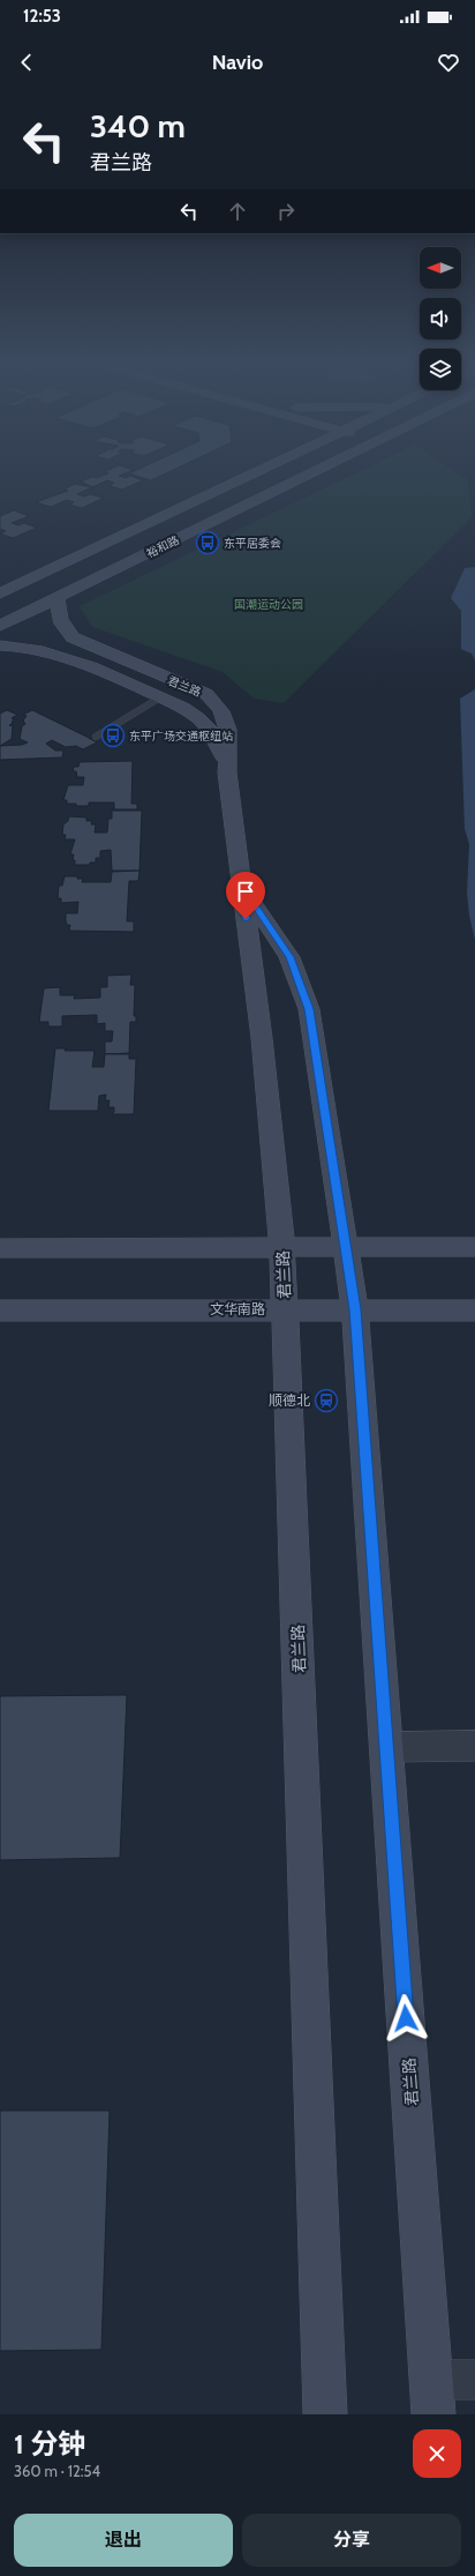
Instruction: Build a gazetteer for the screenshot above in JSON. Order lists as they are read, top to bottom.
{
  "streets": {
    "street": ["裕和路", "君兰路", "文华南路"]
  },
  "crossings": [
    ["裕和路", "君兰路"],
    ["君兰路", "文华南路"]
  ],
  "parks": ["国潮运动公园"],
  "places": {
    "bus stop": ["东平居委会", "东平广场交通枢纽站"],
    "station": ["顺德北"]
  },
  "north": "left",
  "page": {
    "status": "12:53",
    "header": "Navio",
    "turn": ["340 m", "君兰路"],
    "heading": ["1 分钟", "360 m · 12:54"],
    "buttons": ["退出", "分享"]
  }
}
